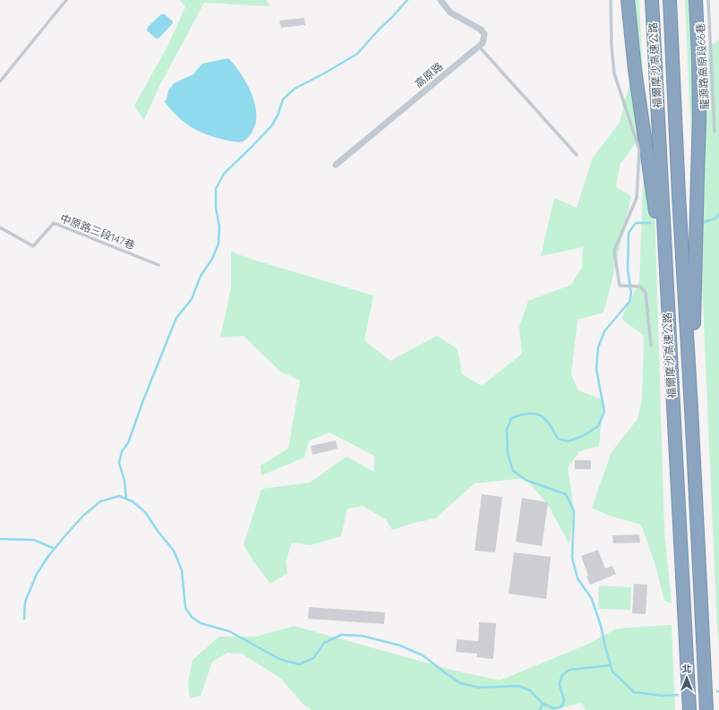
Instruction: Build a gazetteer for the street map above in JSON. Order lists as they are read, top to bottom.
{
  "streets": {
    "highway": ["福爾摩沙高速公路"],
    "street": ["高原路"],
    "lane": ["龍源路高原段66巷", "中原路三段147巷"]
  },
  "north": "top"
}
